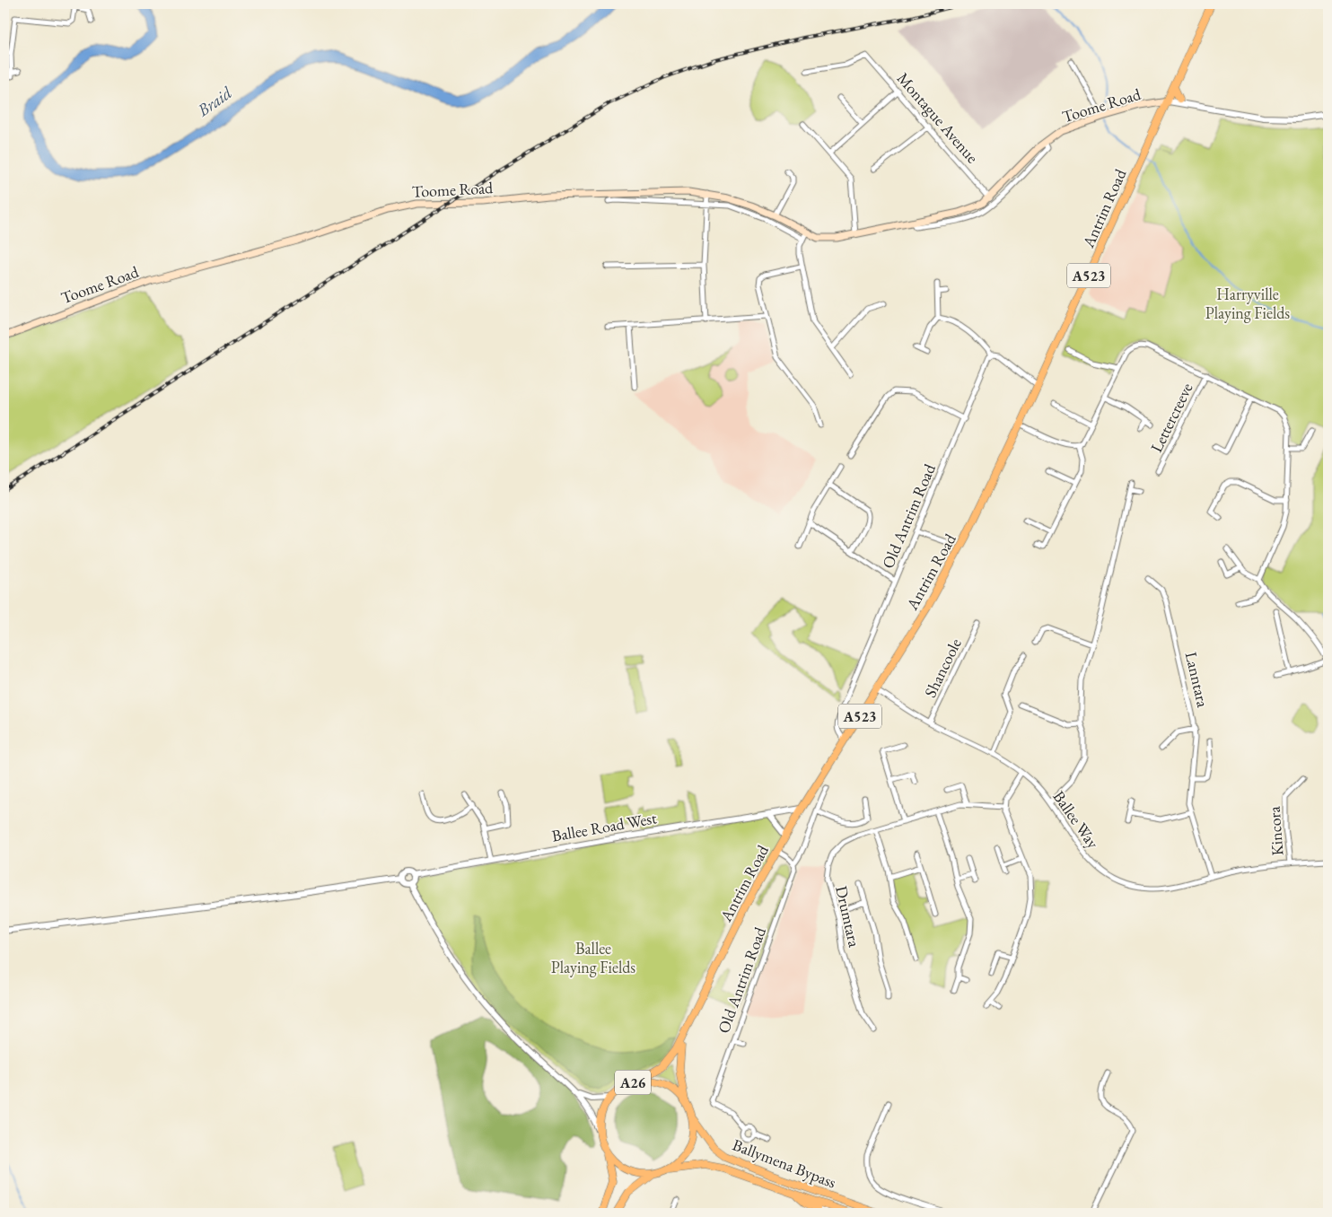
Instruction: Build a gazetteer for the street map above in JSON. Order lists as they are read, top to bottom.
{
  "streets": {
    "main road": [
      "Toome Road",
      "Antrim Road",
      "A523",
      "A26",
      "Ballymena Bypass"
    ],
    "street": [
      "Montague Avenue",
      "Lettercreeve",
      "Old Antrim Road",
      "Shancoole",
      "Lanntara",
      "Ballee Way",
      "Ballee Road West",
      "Kincora",
      "Drumtara"
    ]
  },
  "crossings": [
    ["Toome Road", "Montague Avenue"],
    ["Toome Road", "Antrim Road"],
    ["Toome Road", "A523"],
    ["Antrim Road", "A523"],
    ["Antrim Road", "Old Antrim Road"],
    ["Antrim Road", "Ballee Way"],
    ["Antrim Road", "Ballee Road West"],
    ["Antrim Road", "A26"],
    ["Antrim Road", "Ballymena Bypass"],
    ["Shancoole", "Ballee Way"],
    ["Lanntara", "Ballee Way"],
    ["Ballee Way", "Kincora"],
    ["A26", "Ballymena Bypass"]
  ],
  "water": ["Braid"],
  "parks": ["Harryville Playing Fields", "Ballee Playing Fields"]
}
